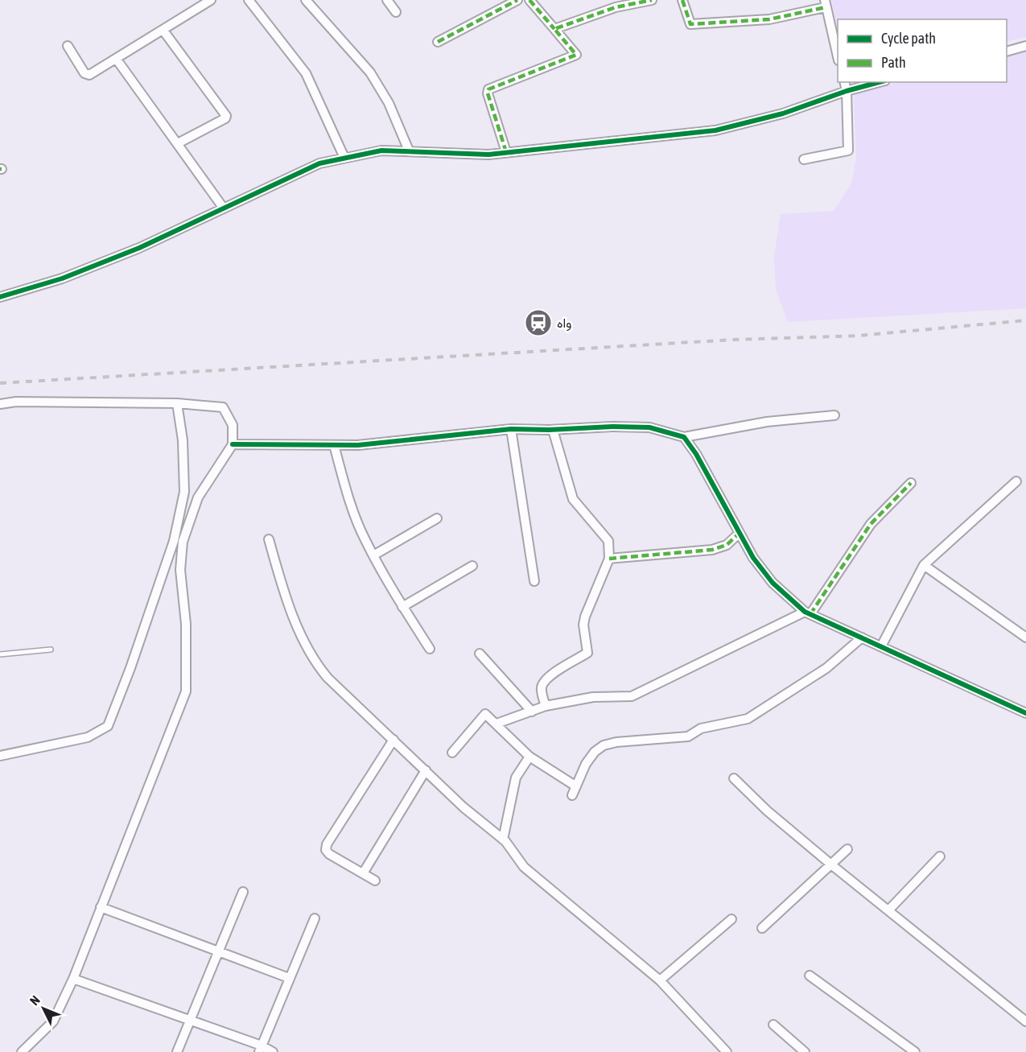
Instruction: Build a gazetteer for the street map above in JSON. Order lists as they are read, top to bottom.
{
  "places": {
    "station": ["واہ"]
  },
  "legend": ["Cycle path", "Path"],
  "north": "top left"
}
